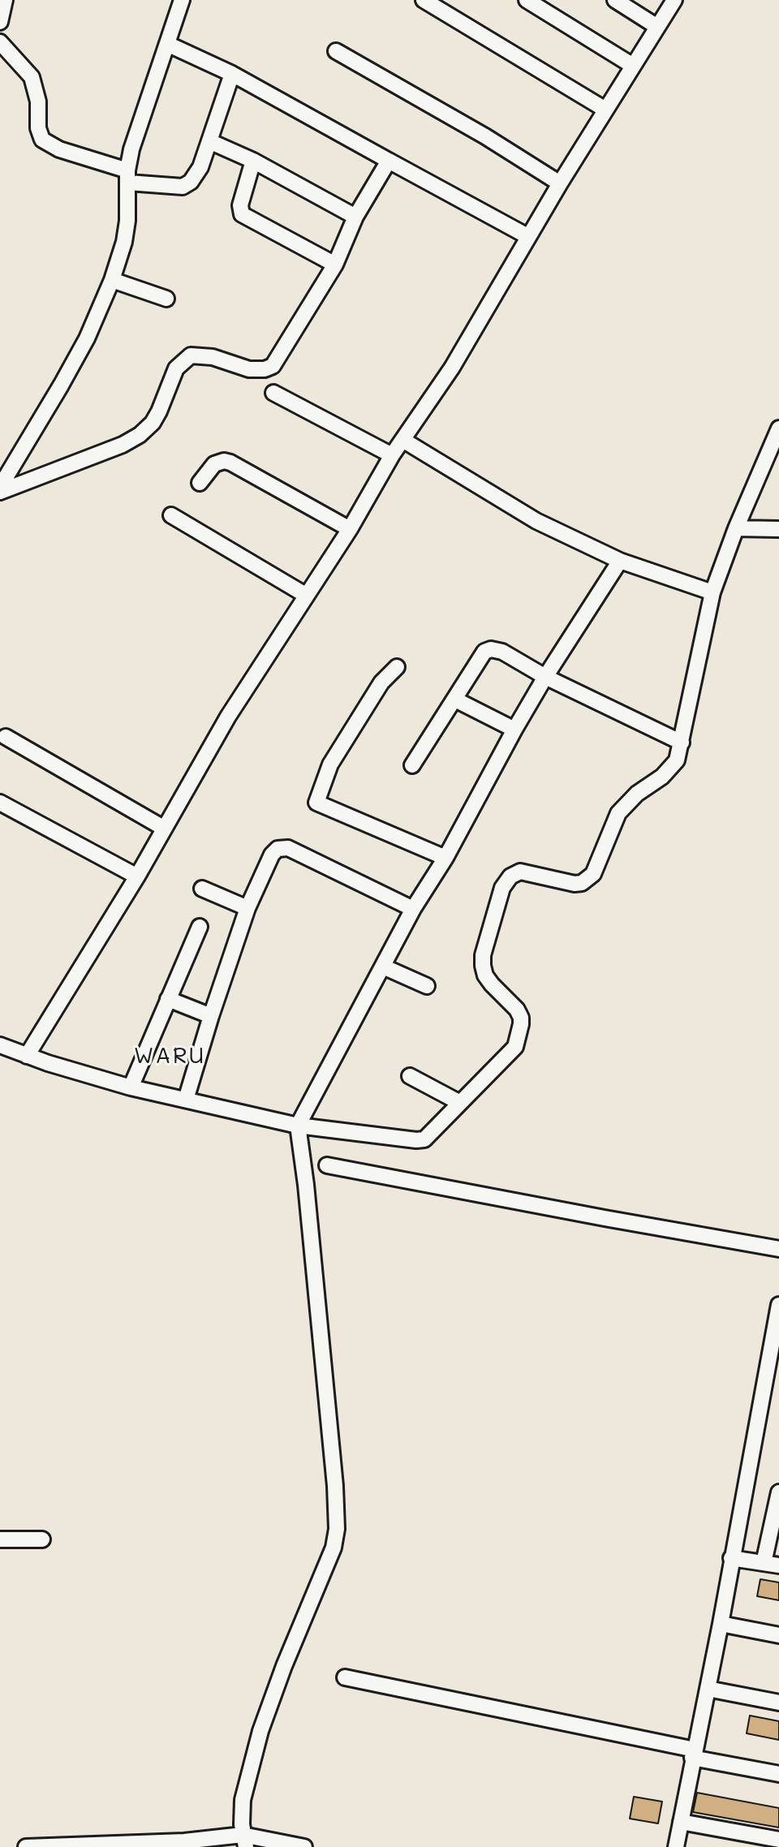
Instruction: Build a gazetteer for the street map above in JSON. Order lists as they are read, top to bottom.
{
  "districts": ["WARU"]
}
